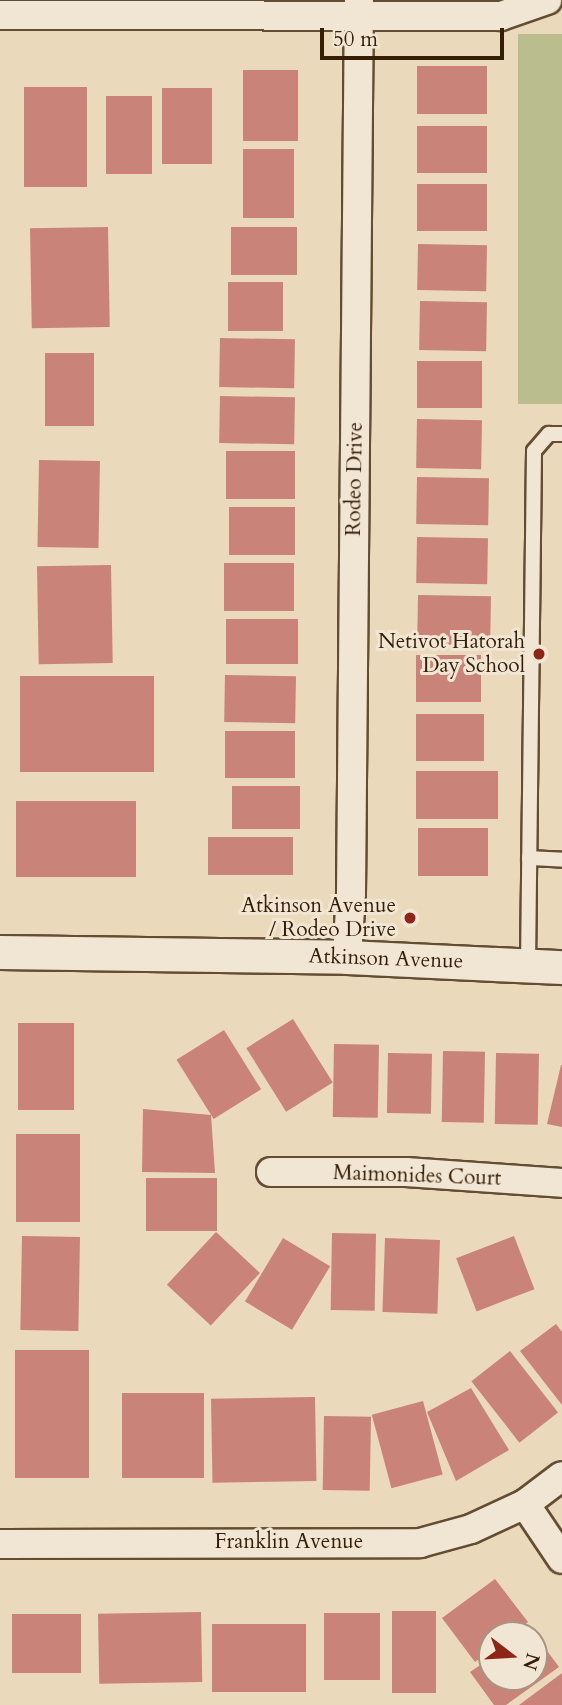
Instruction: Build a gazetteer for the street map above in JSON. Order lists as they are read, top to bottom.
{
  "streets": {
    "street": [
      "Rodeo Drive",
      "Atkinson Avenue",
      "Maimonides Court",
      "Franklin Avenue"
    ]
  },
  "crossings": [
    ["Rodeo Drive", "Atkinson Avenue"]
  ],
  "places": ["Netivot Hatorah Day School", "Atkinson Avenue / Rodeo Drive"],
  "scale_bar": "50 m",
  "north": "right"
}
